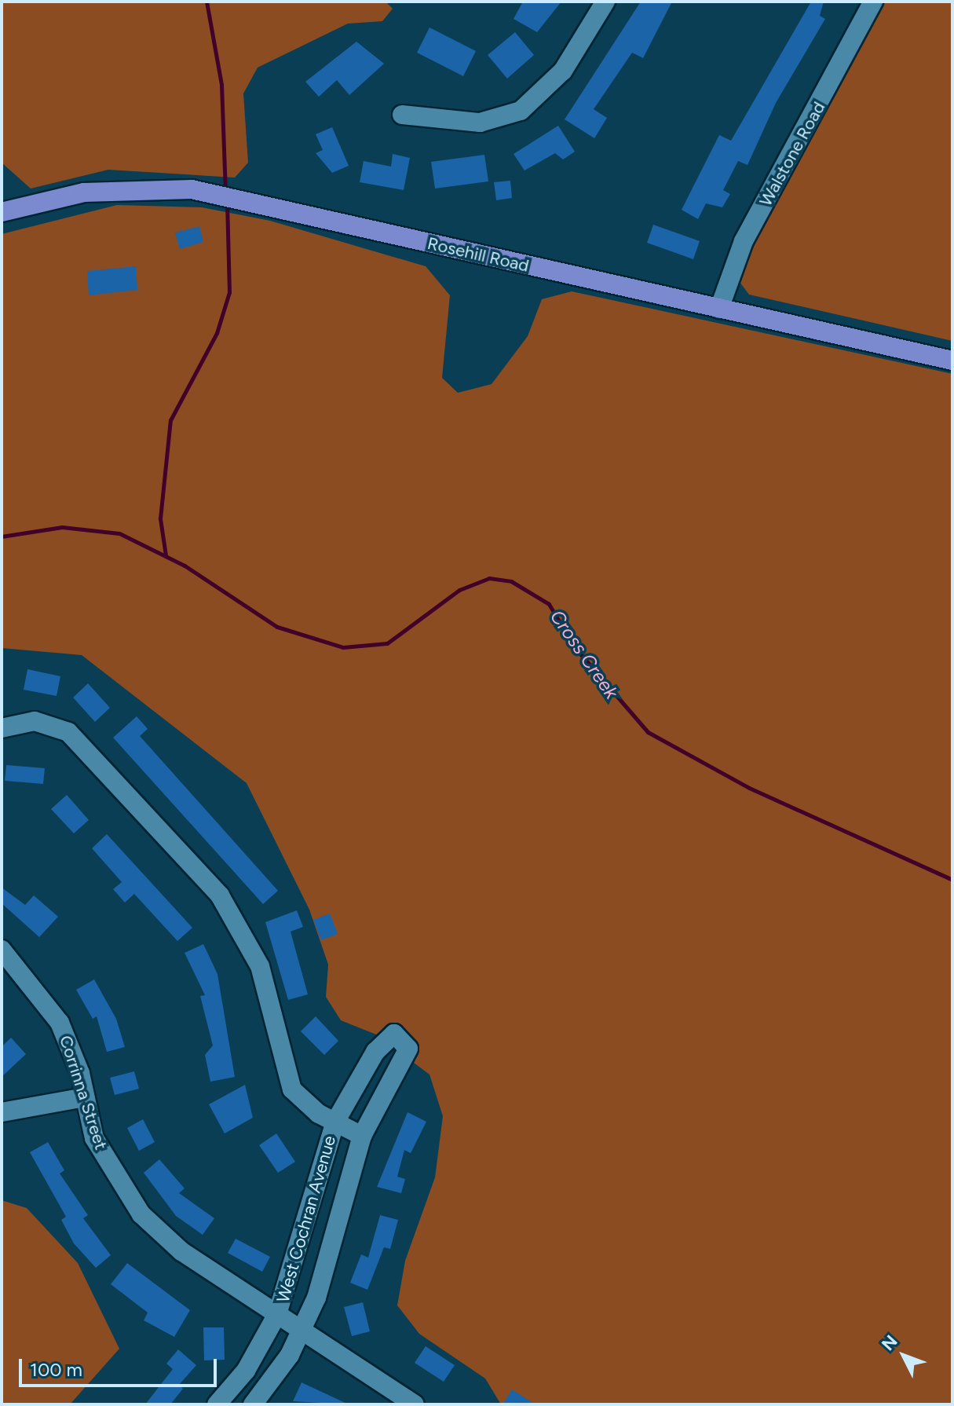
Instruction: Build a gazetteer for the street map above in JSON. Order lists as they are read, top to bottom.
{
  "streets": {
    "main road": ["Rosehill Road"],
    "street": ["Walstone Road", "Corrinna Street", "West Cochran Avenue"]
  },
  "crossings": [
    ["Walstone Road", "Rosehill Road"],
    ["Corrinna Street", "West Cochran Avenue"]
  ],
  "water": ["Cross Creek"],
  "scale_bar": "100 m",
  "north": "top left"
}
